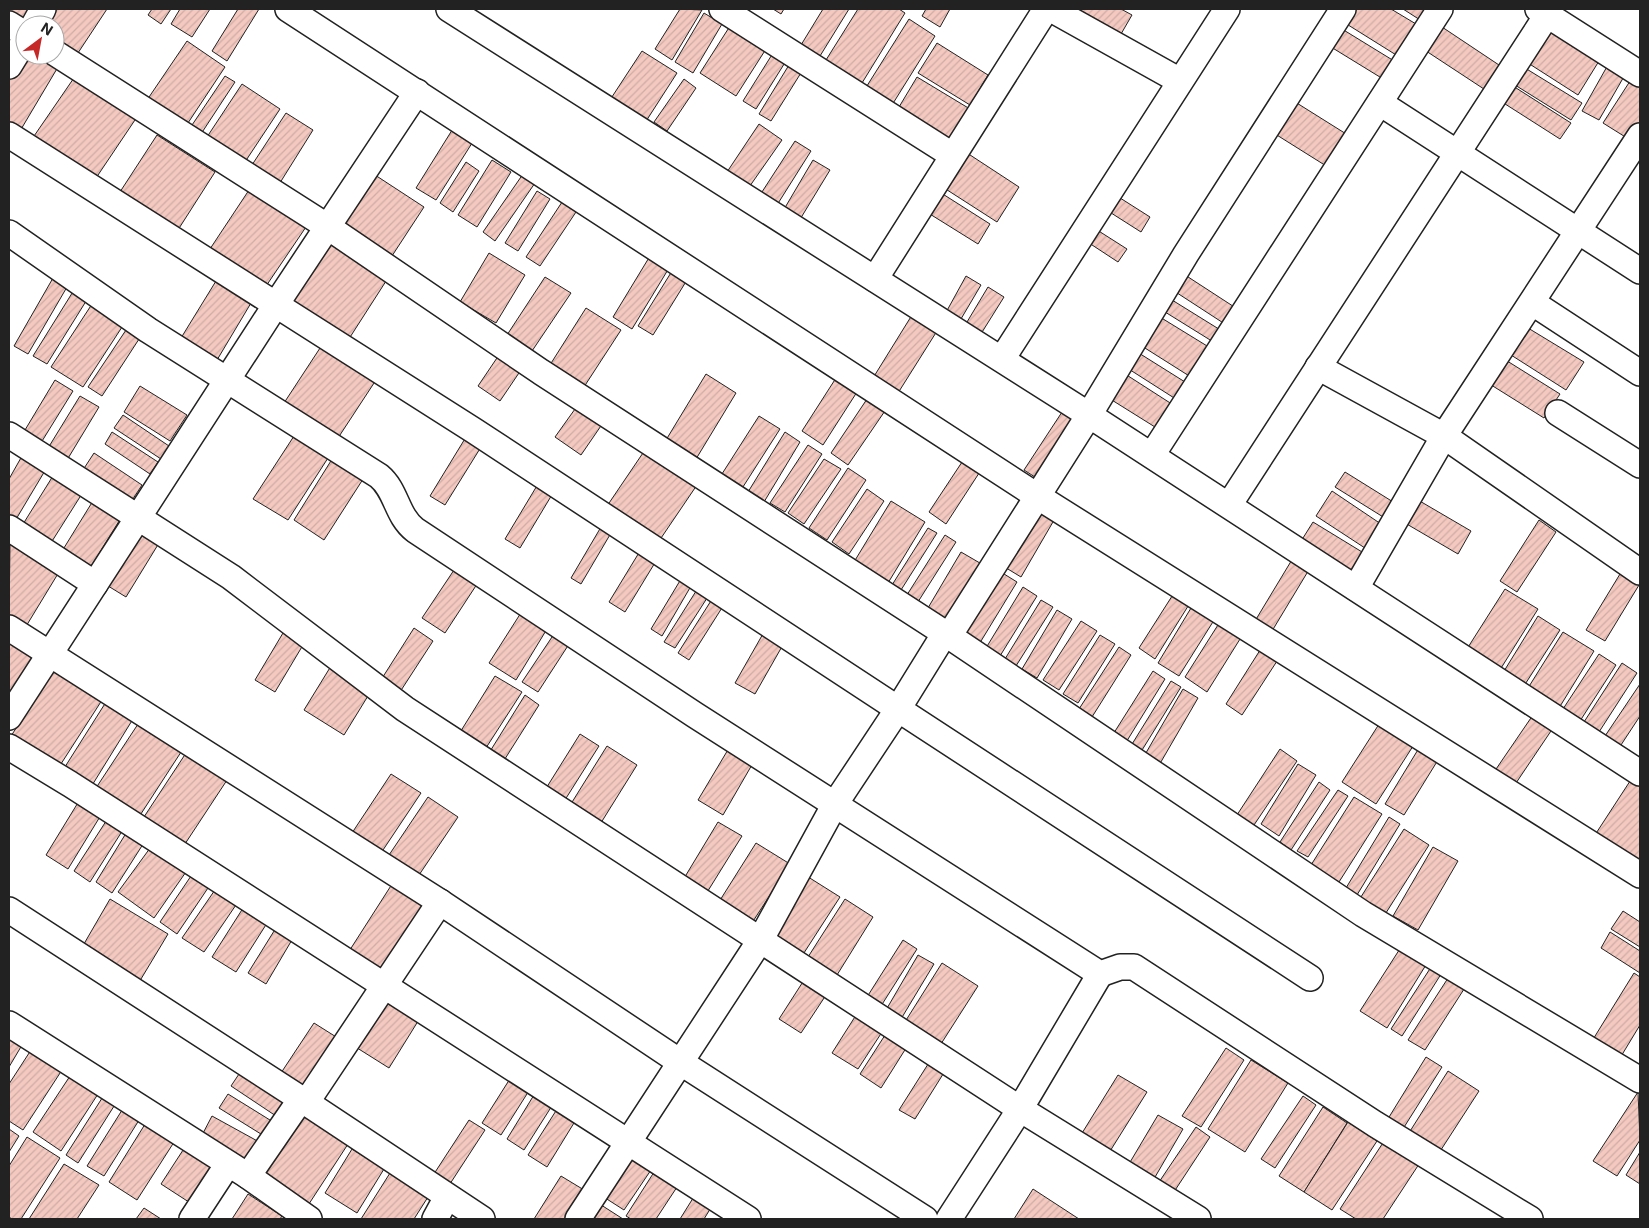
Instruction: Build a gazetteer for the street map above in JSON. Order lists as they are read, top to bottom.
{
  "north": "top right"
}
